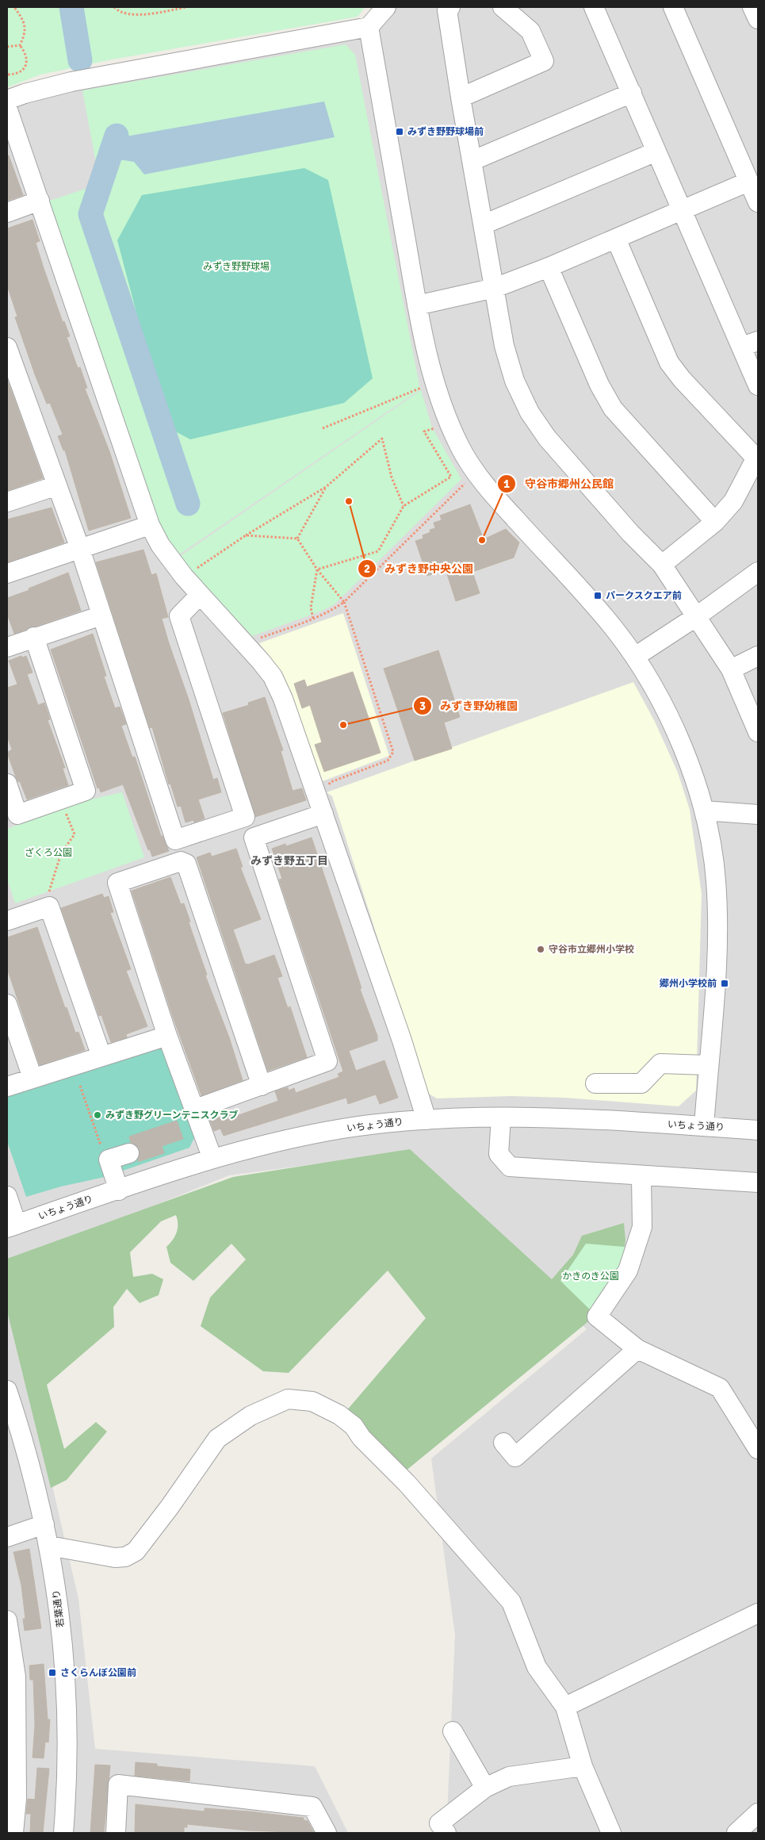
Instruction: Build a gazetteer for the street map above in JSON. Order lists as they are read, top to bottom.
{
  "streets": {
    "street": ["いちょう通り", "若葉通り"]
  },
  "districts": ["みずき野五丁目"],
  "parks": ["みずき野野球場", "ざくろ公園", "かきのき公園"],
  "places": {
    "transit": [
      "みずき野野球場前",
      "パークスクエア前",
      "郷州小学校前",
      "さくらんぼ公園前"
    ],
    "other": [
      "みずき野中央公園",
      "守谷市郷州公民館",
      "みずき野幼稚園",
      "守谷市立郷州小学校",
      "みずき野グリーンテニスクラブ"
    ]
  }
}
